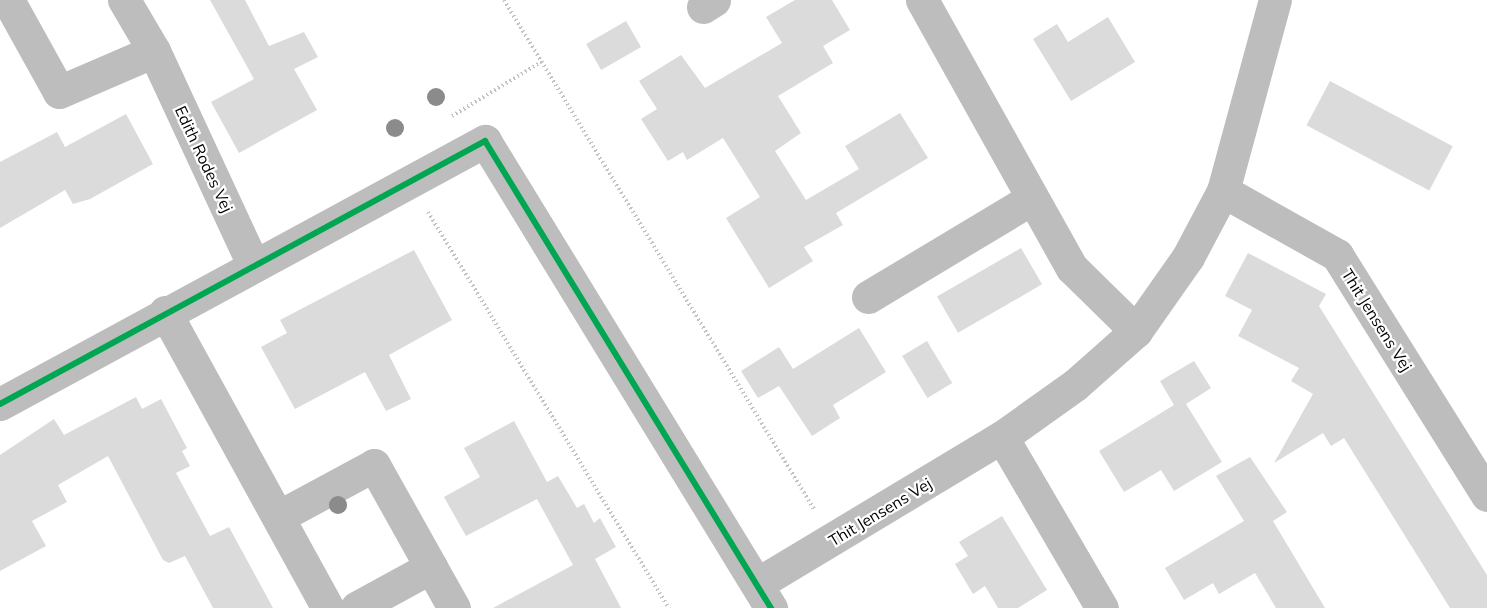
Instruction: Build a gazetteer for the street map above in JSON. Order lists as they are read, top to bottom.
{
  "streets": {
    "street": ["Edith Rodes Vej", "Thit Jensens Vej"]
  }
}
